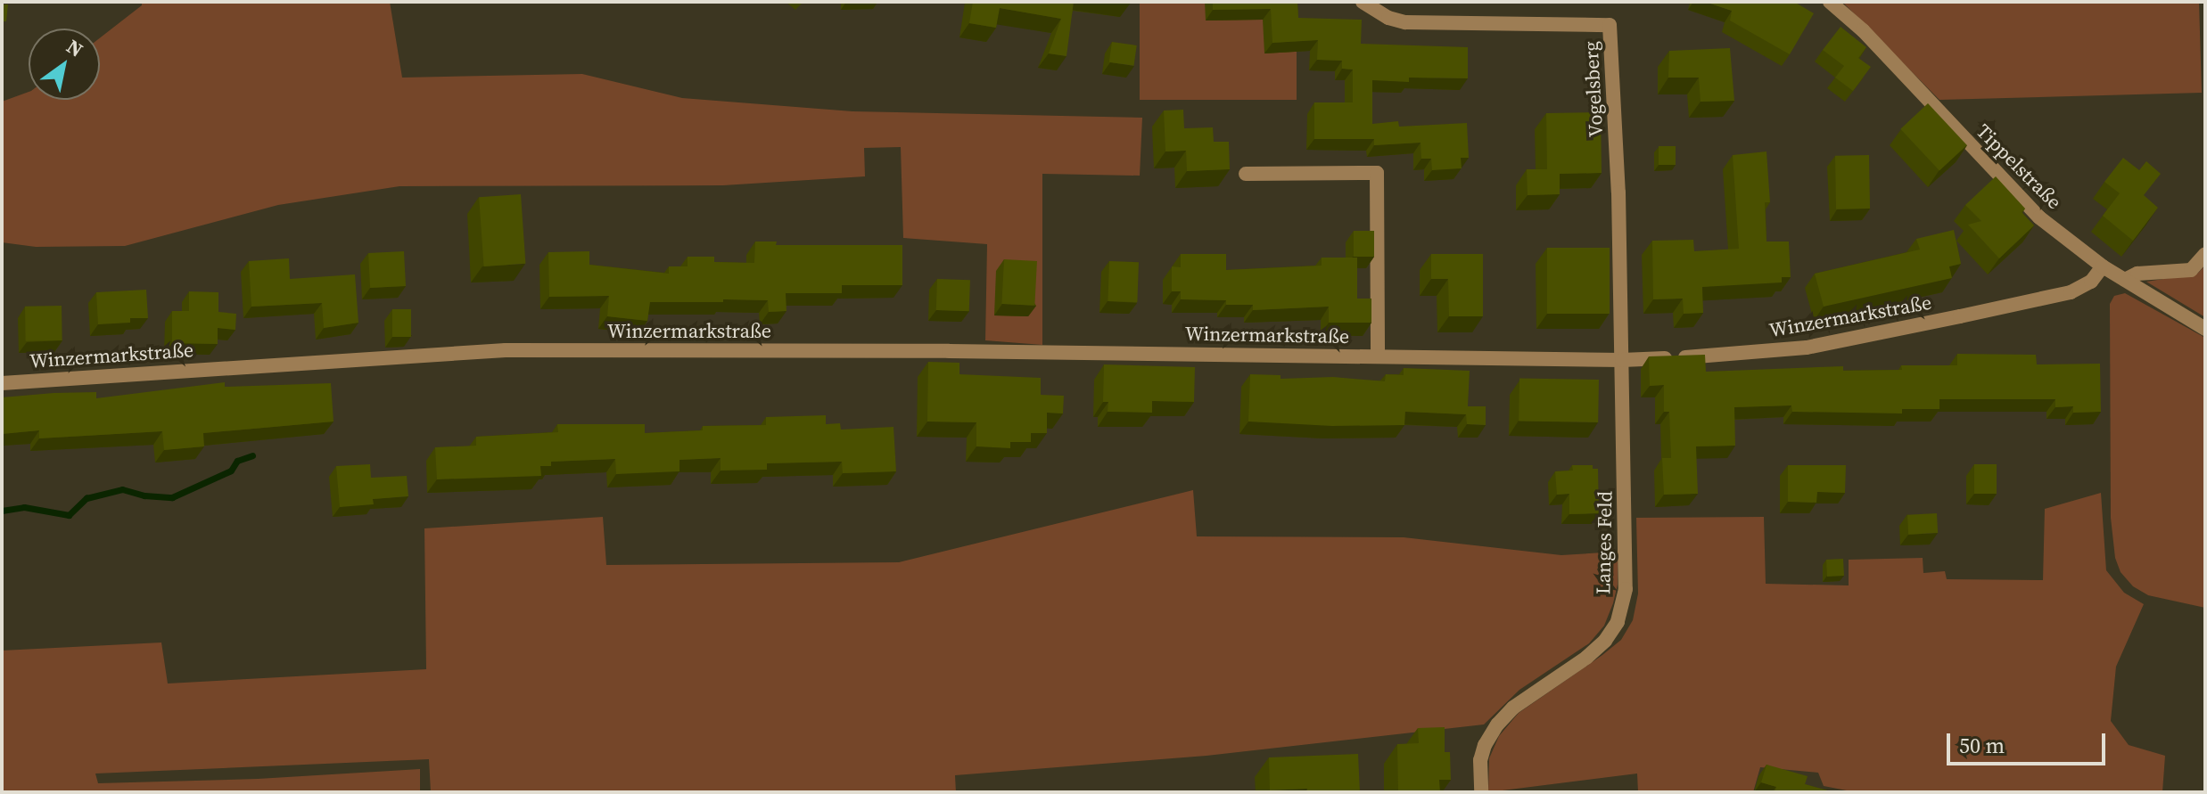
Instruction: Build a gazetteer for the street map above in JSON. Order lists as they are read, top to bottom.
{
  "streets": {
    "street": [
      "Vogelsberg",
      "Tippelstraße",
      "Winzermarkstraße",
      "Langes Feld"
    ]
  },
  "crossings": [
    ["Vogelsberg", "Winzermarkstraße"],
    ["Vogelsberg", "Langes Feld"],
    ["Tippelstraße", "Winzermarkstraße"],
    ["Winzermarkstraße", "Langes Feld"]
  ],
  "scale_bar": "50 m",
  "north": "top right"
}
